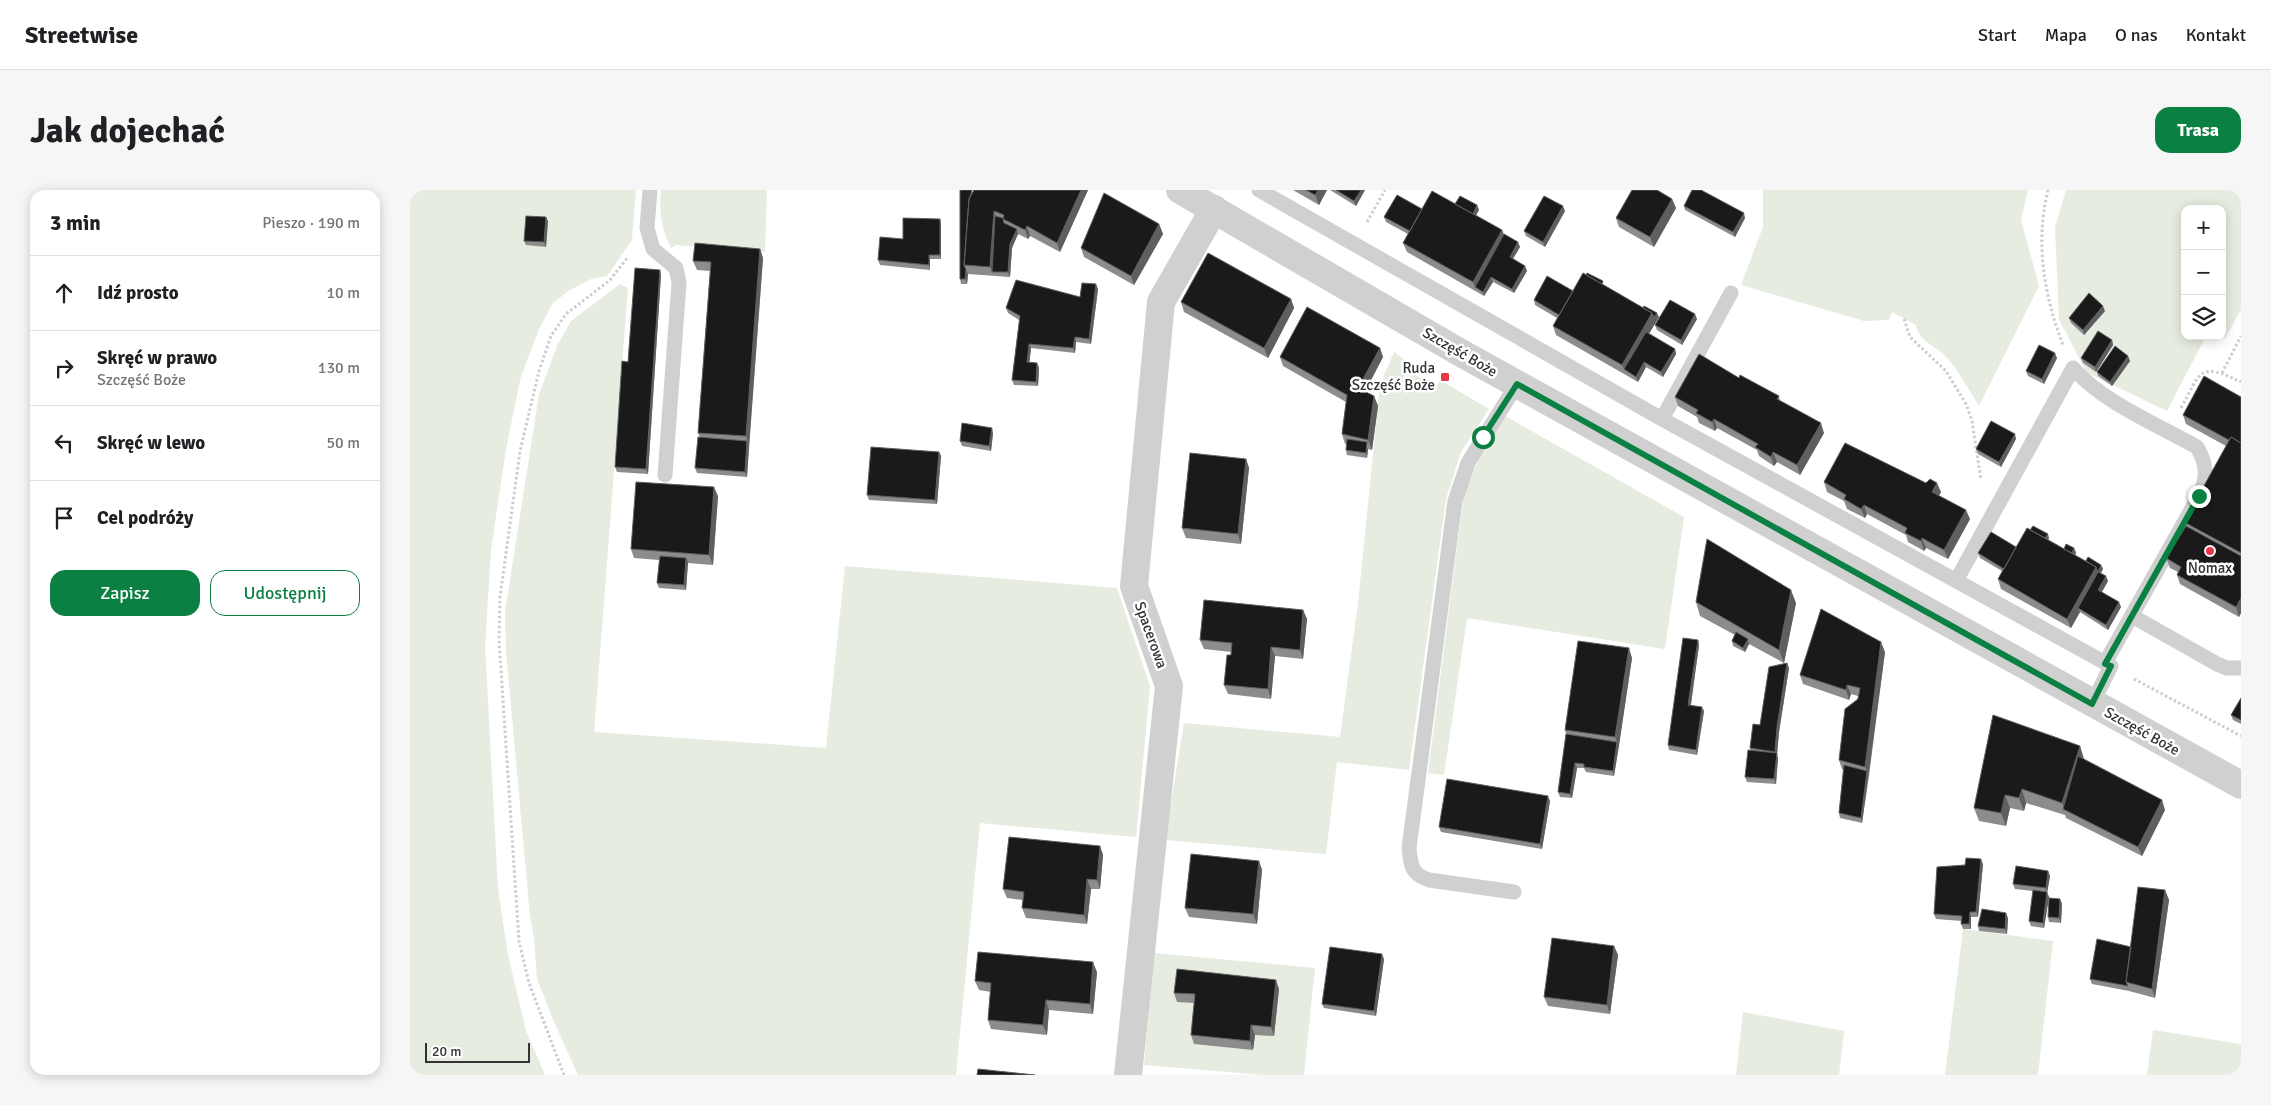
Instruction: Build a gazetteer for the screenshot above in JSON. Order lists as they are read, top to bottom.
{
  "streets": {
    "street": ["Szczęść Boże", "Spacerowa"]
  },
  "crossings": [
    ["Szczęść Boże", "Spacerowa"]
  ],
  "places": {
    "transit": ["Ruda Szczęść Boże"],
    "other": ["Nomax"]
  },
  "scale_bar": "20 m",
  "page": {
    "header": "Streetwise",
    "nav": [
      "Start",
      "Mapa",
      "O nas",
      "Kontakt"
    ],
    "buttons": [
      "Trasa",
      ["Zapisz", "Udostępnij"]
    ],
    "title": "Jak dojechać",
    "heading": ["3 min", "Pieszo · 190 m"],
    "map_buttons": ["+", "−"],
    "list": [
      ["Idź prosto", "10 m"],
      ["Skręć w prawo", "Szczęść Boże", "130 m"],
      ["Skręć w lewo", "50 m"],
      "Cel podróży"
    ],
    "scale": "20 m"
  }
}
